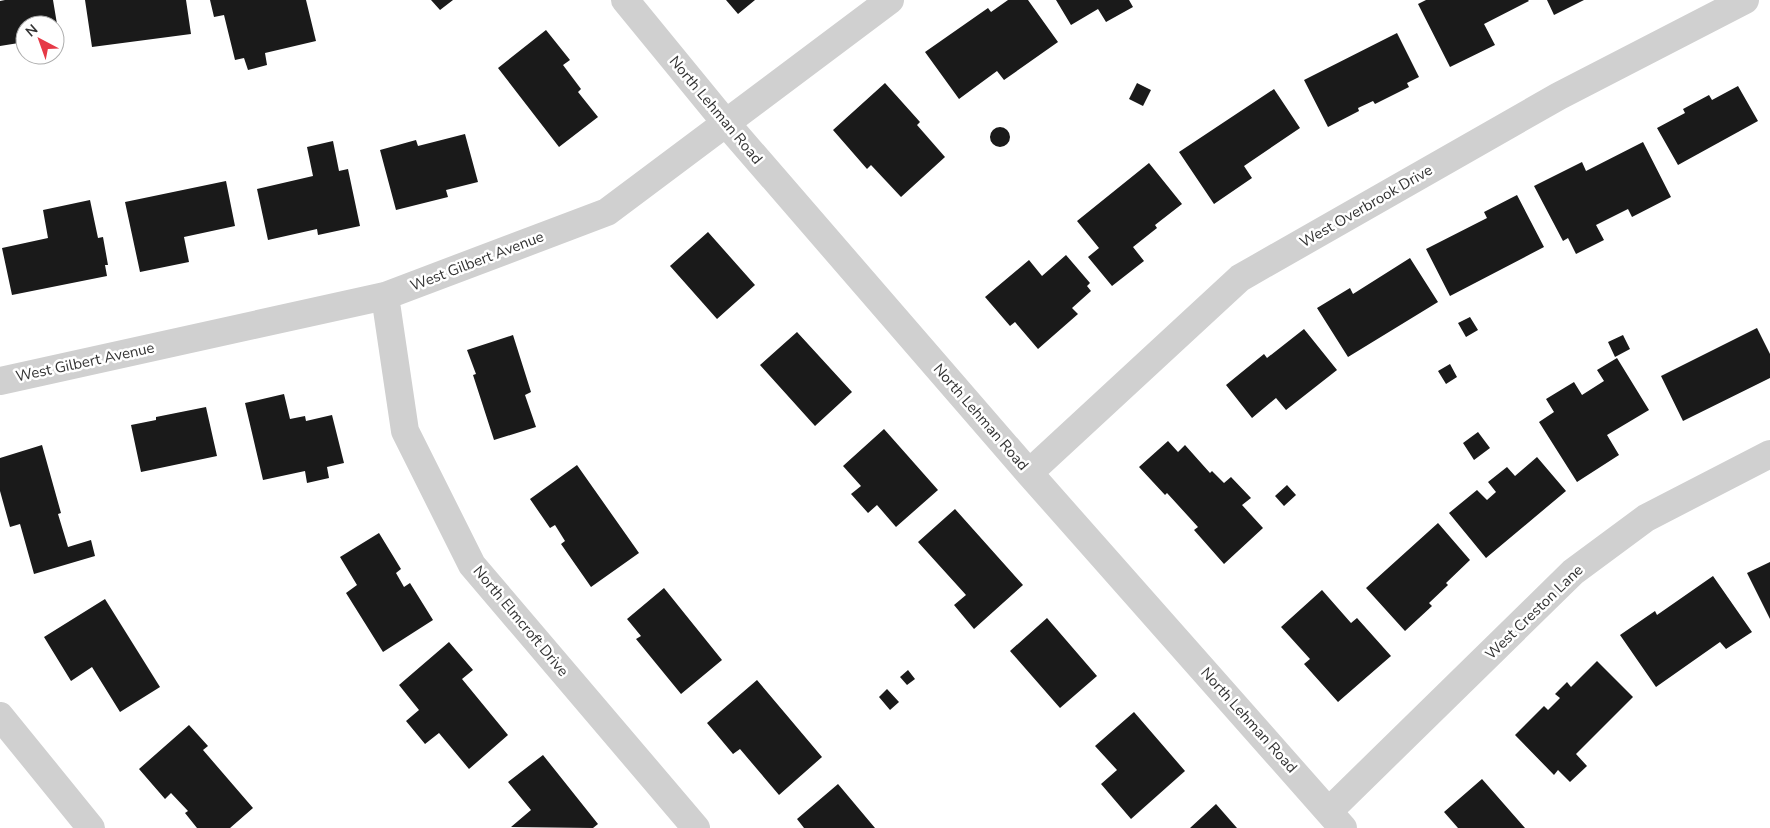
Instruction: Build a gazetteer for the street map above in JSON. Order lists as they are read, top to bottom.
{
  "streets": {
    "street": [
      "North Lehman Road",
      "West Overbrook Drive",
      "West Gilbert Avenue",
      "West Creston Lane",
      "North Elmcroft Drive"
    ]
  },
  "crossings": [
    ["North Lehman Road", "West Overbrook Drive"],
    ["North Lehman Road", "West Gilbert Avenue"],
    ["North Lehman Road", "West Creston Lane"],
    ["West Gilbert Avenue", "North Elmcroft Drive"]
  ],
  "north": "top left"
}
